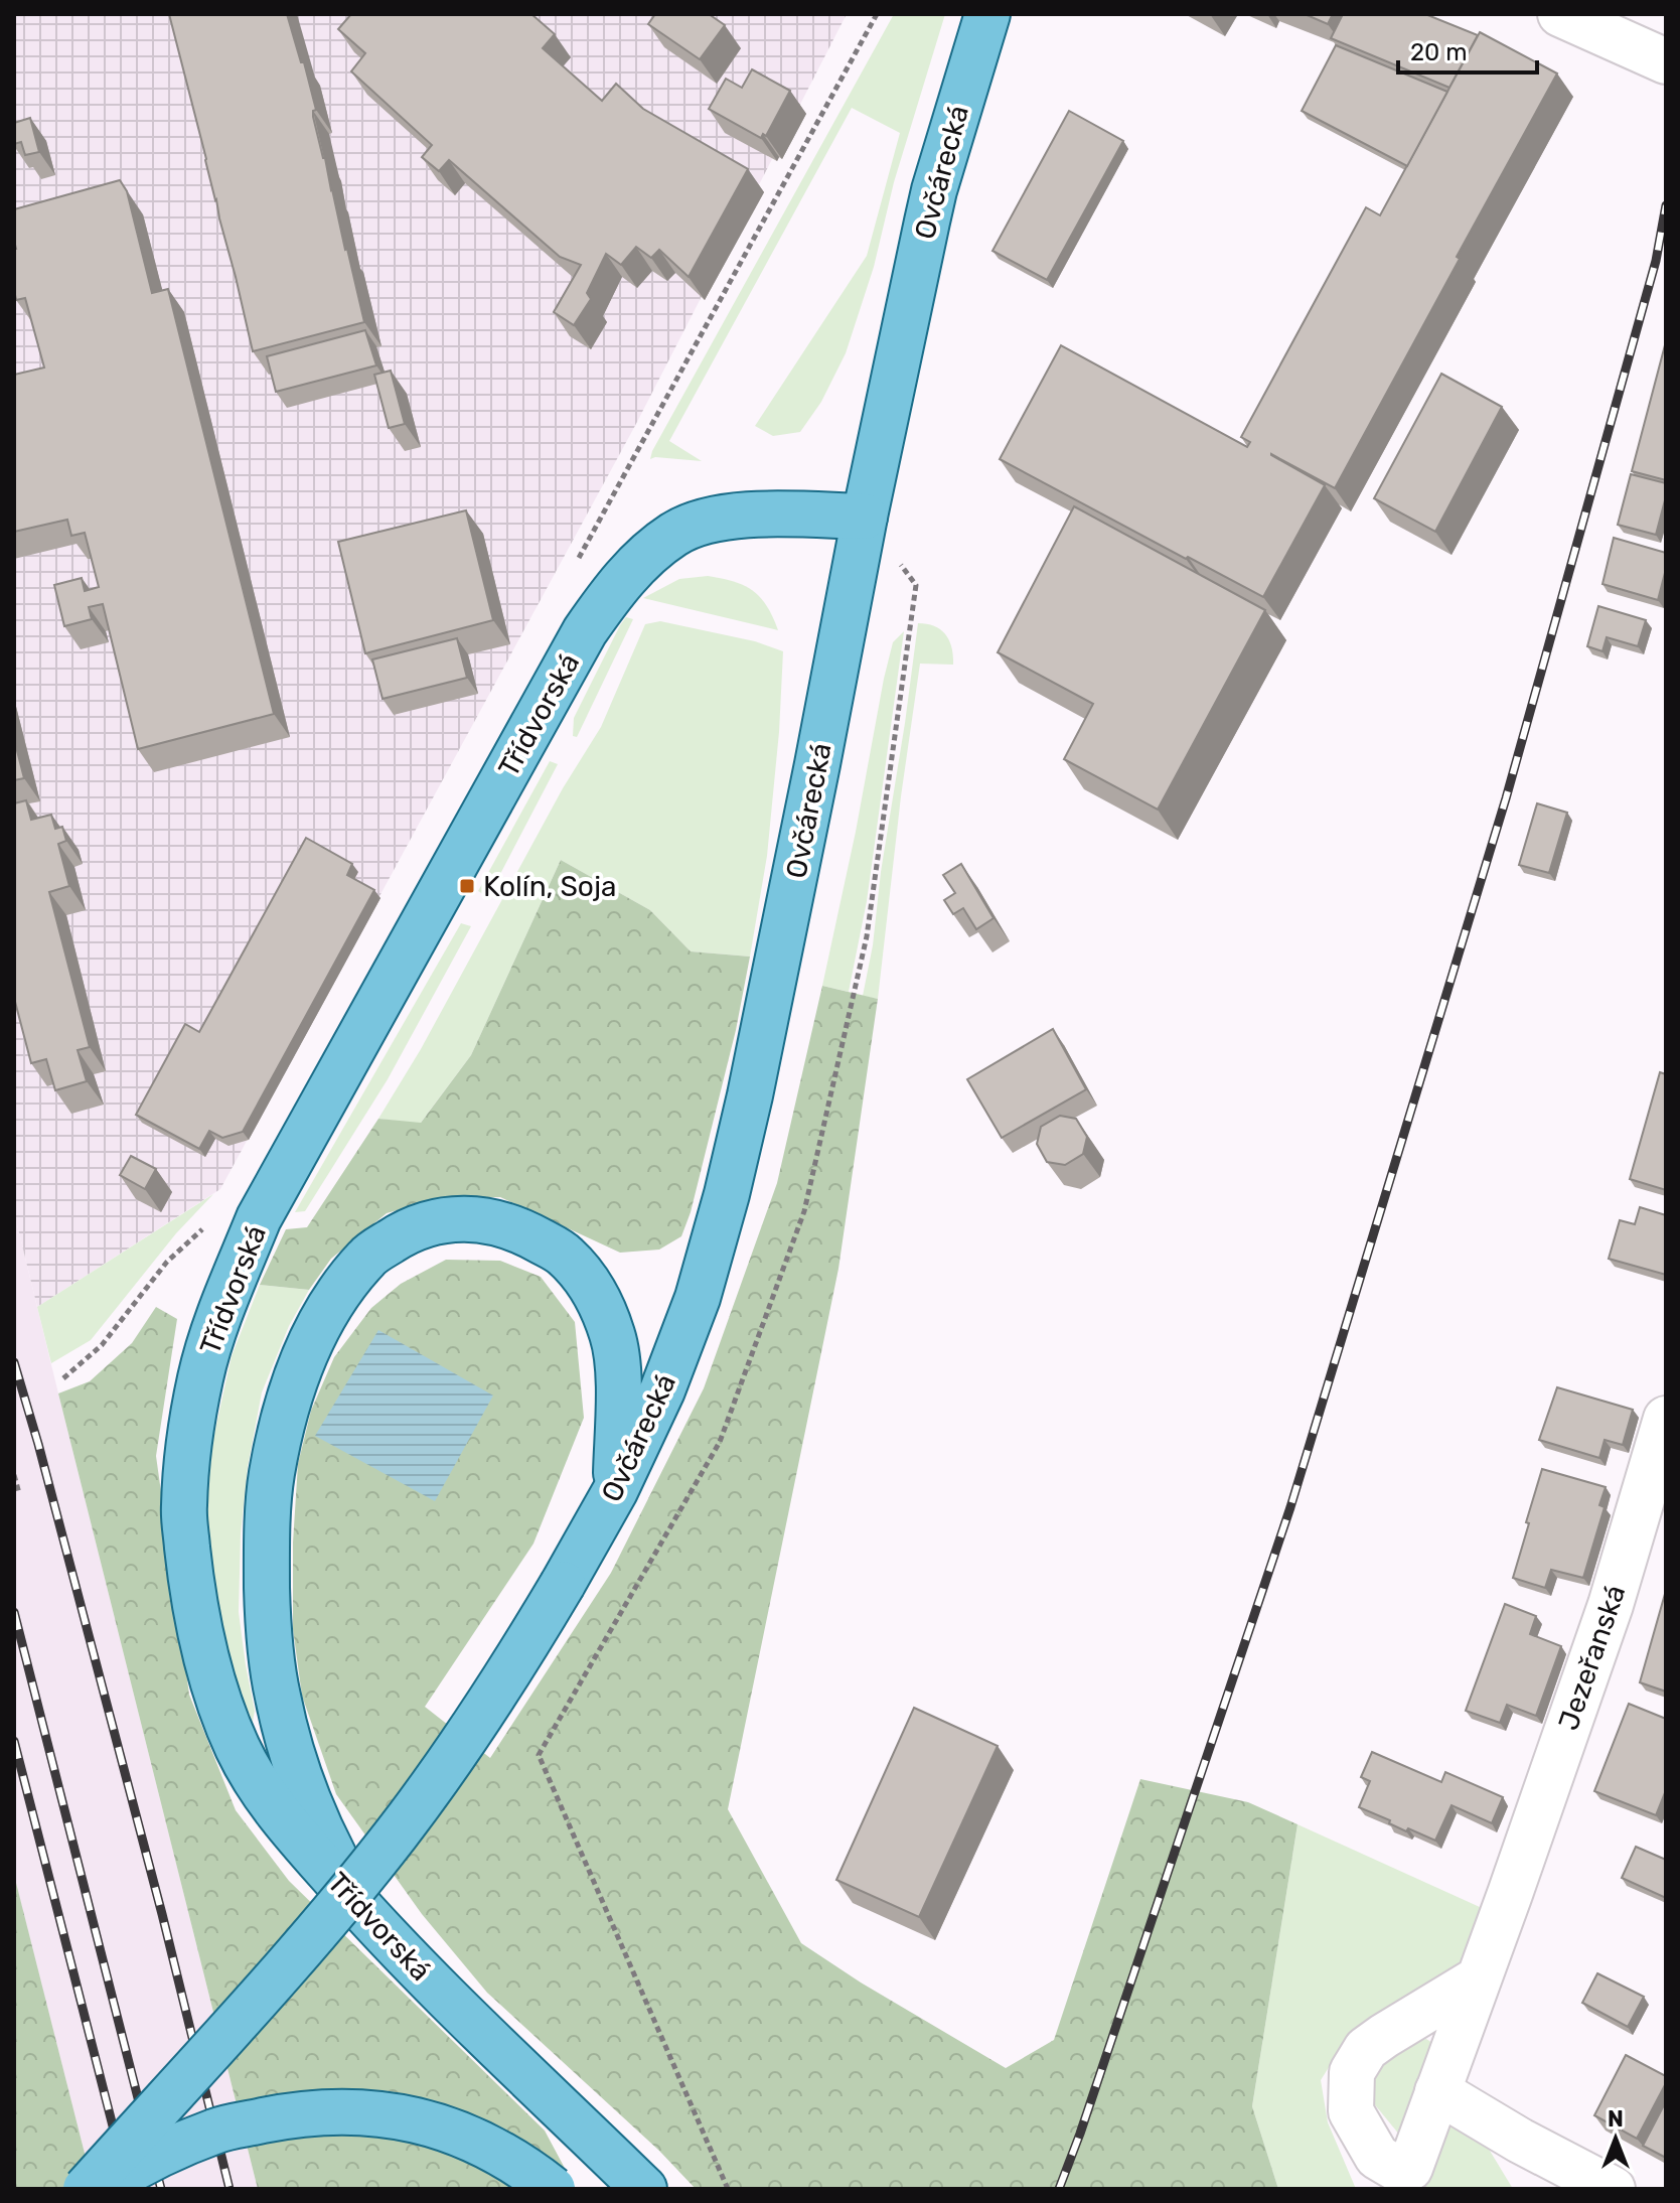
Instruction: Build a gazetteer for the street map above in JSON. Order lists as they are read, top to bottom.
{
  "streets": {
    "main road": ["Ovčárecká", "Třídvorská"],
    "street": ["Jezeřanská"]
  },
  "crossings": [
    ["Ovčárecká", "Třídvorská"]
  ],
  "places": {
    "transit": ["Kolín, Soja"]
  },
  "scale_bar": "20 m",
  "north": "top"
}
